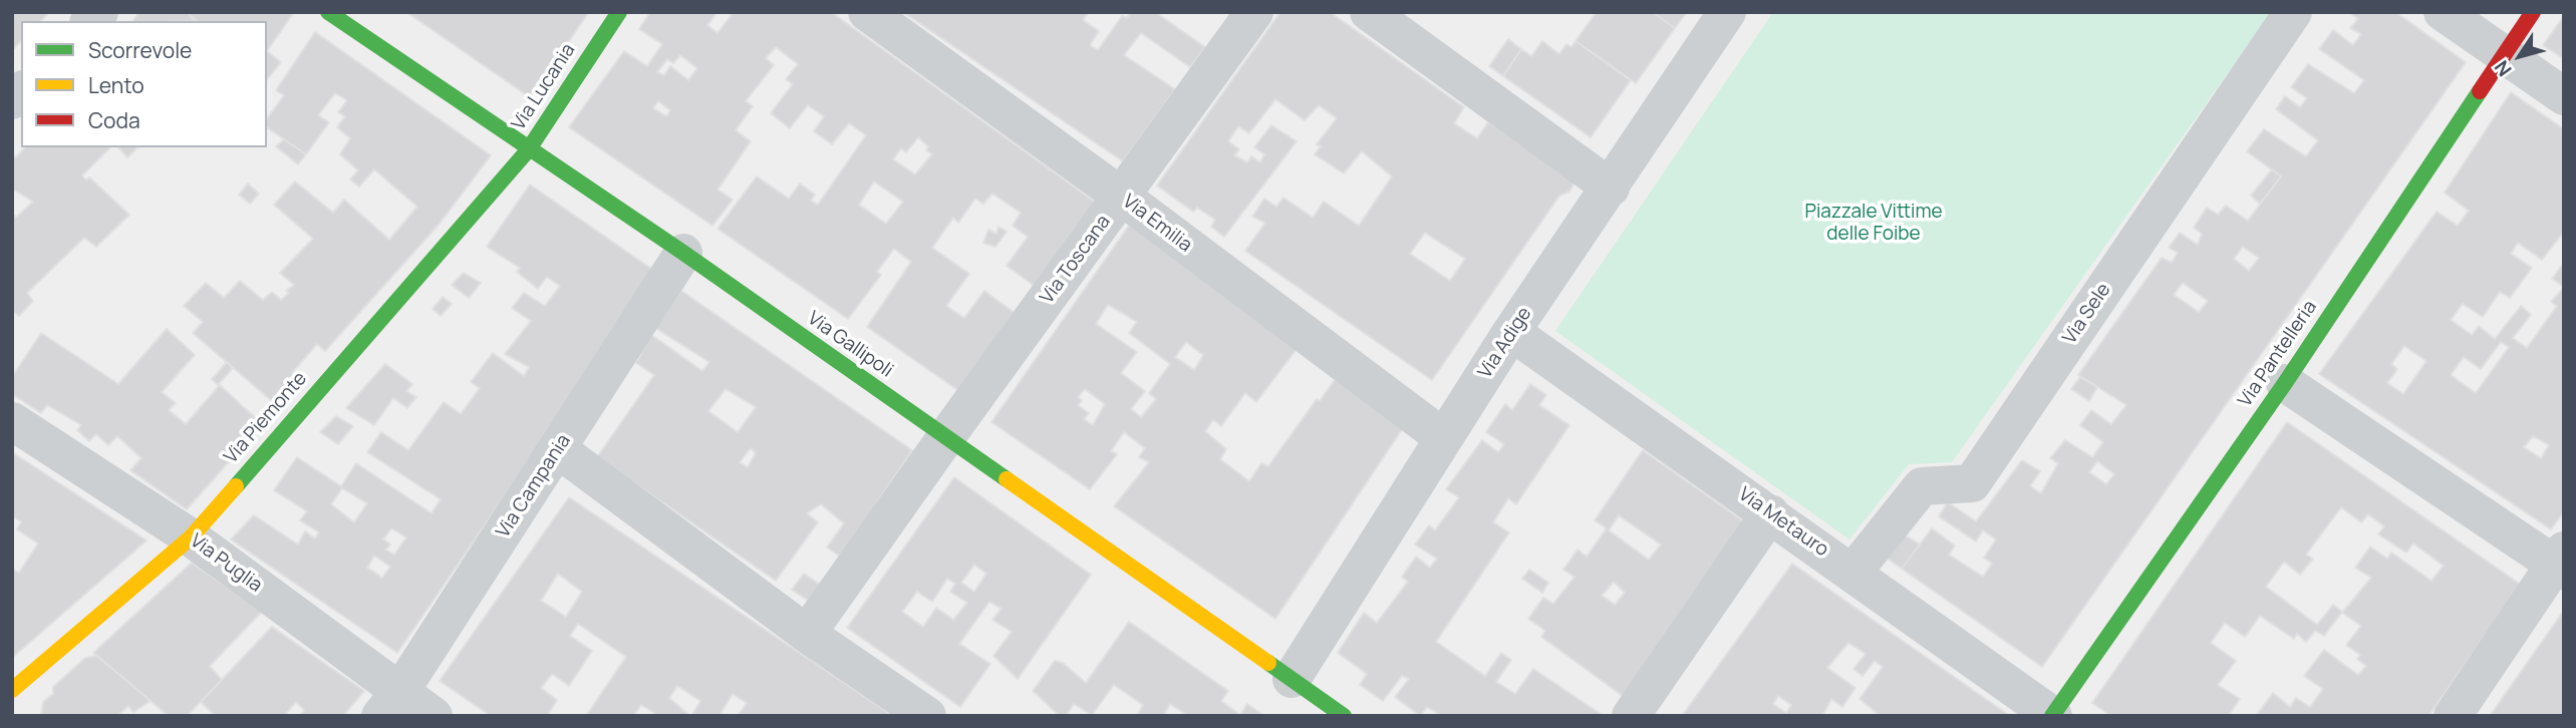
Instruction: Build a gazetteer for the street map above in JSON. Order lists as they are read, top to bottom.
{
  "streets": {
    "street": [
      "Via Lucania",
      "Via Emilia",
      "Via Toscana",
      "Via Sele",
      "Via Adige",
      "Via Gallipoli",
      "Via Pantelleria",
      "Via Piemonte",
      "Via Campania",
      "Via Metauro",
      "Via Puglia"
    ]
  },
  "crossings": [
    ["Via Lucania", "Via Gallipoli"],
    ["Via Lucania", "Via Piemonte"],
    ["Via Emilia", "Via Toscana"],
    ["Via Emilia", "Via Adige"],
    ["Via Toscana", "Via Gallipoli"],
    ["Via Sele", "Via Metauro"],
    ["Via Adige", "Via Gallipoli"],
    ["Via Adige", "Via Metauro"],
    ["Via Gallipoli", "Via Piemonte"],
    ["Via Gallipoli", "Via Campania"],
    ["Via Pantelleria", "Via Metauro"],
    ["Via Piemonte", "Via Puglia"],
    ["Via Campania", "Via Puglia"]
  ],
  "parks": ["Piazzale Vittime delle Foibe"],
  "legend": ["Scorrevole", "Lento", "Coda"],
  "north": "bottom left"
}
